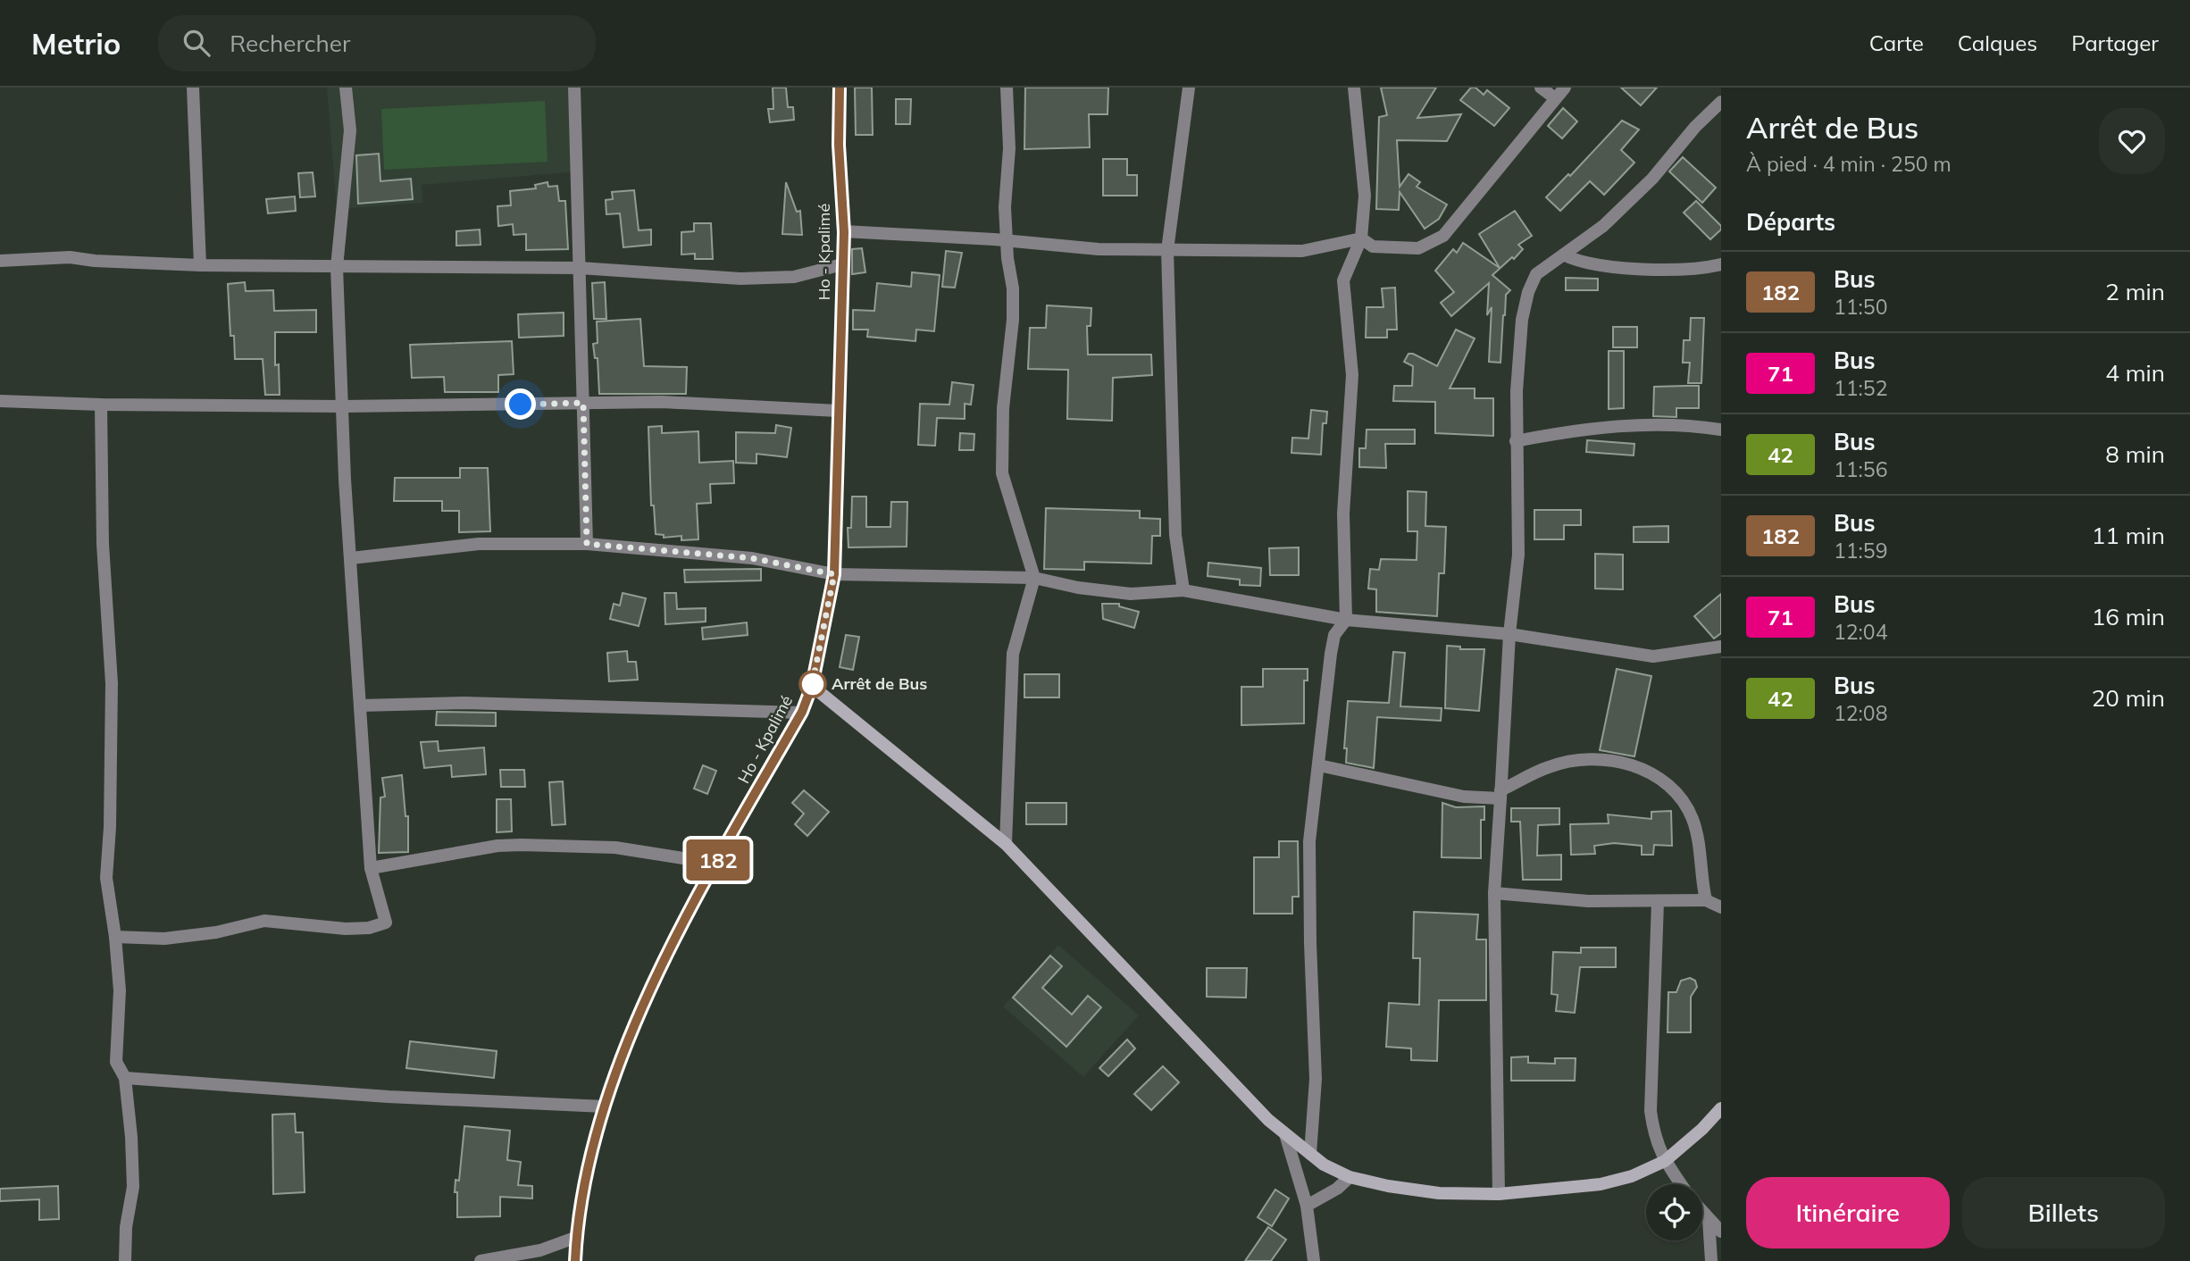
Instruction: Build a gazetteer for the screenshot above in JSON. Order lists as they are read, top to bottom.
{
  "streets": {
    "main road": ["Ho - Kpalimé"]
  },
  "places": ["Arrêt de Bus"],
  "lines": ["bus line 182"],
  "page": {
    "header": "Metrio",
    "search": "Rechercher",
    "nav": ["Carte", "Calques", "Partager"],
    "on_map": "182",
    "heading": [
      ["Arrêt de Bus", "À pied · 4 min · 250 m"],
      "Départs"
    ],
    "list": [
      {
        "mark": "182",
        "name": "Bus",
        "note": "11:50",
        "value": "2 min"
      },
      {
        "mark": "71",
        "name": "Bus",
        "note": "11:52",
        "value": "4 min"
      },
      {
        "mark": "42",
        "name": "Bus",
        "note": "11:56",
        "value": "8 min"
      },
      {
        "mark": "182",
        "name": "Bus",
        "note": "11:59",
        "value": "11 min"
      },
      {
        "mark": "71",
        "name": "Bus",
        "note": "12:04",
        "value": "16 min"
      },
      {
        "mark": "42",
        "name": "Bus",
        "note": "12:08",
        "value": "20 min"
      }
    ],
    "buttons": ["Itinéraire", "Billets"]
  }
}
